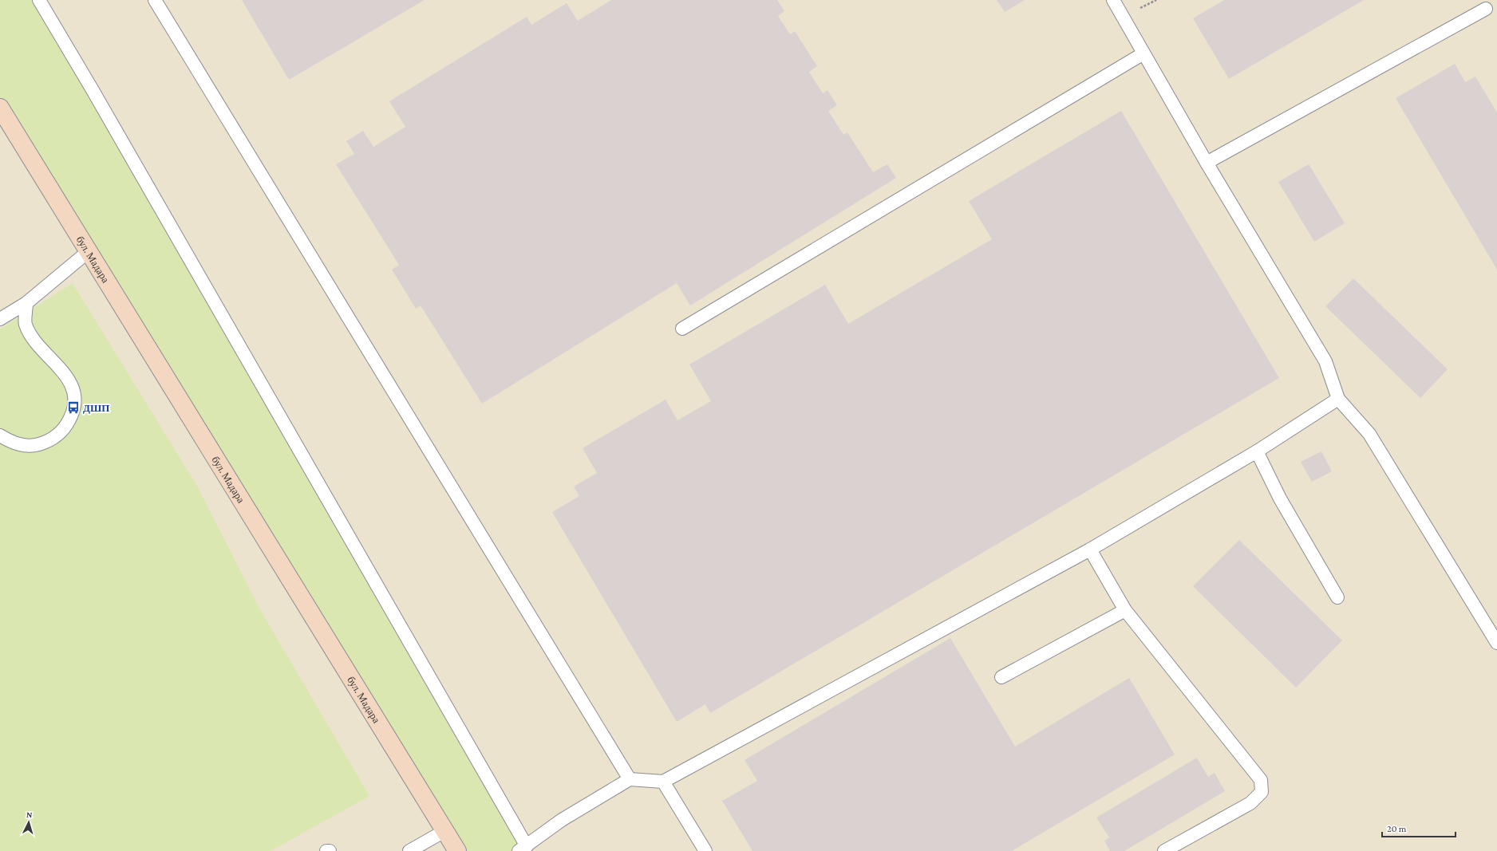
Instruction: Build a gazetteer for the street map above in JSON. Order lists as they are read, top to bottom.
{
  "streets": {
    "main road": ["бул. Мадара"]
  },
  "places": {
    "bus stop": ["ДШП"]
  },
  "scale_bar": "20 m",
  "north": "top"
}
